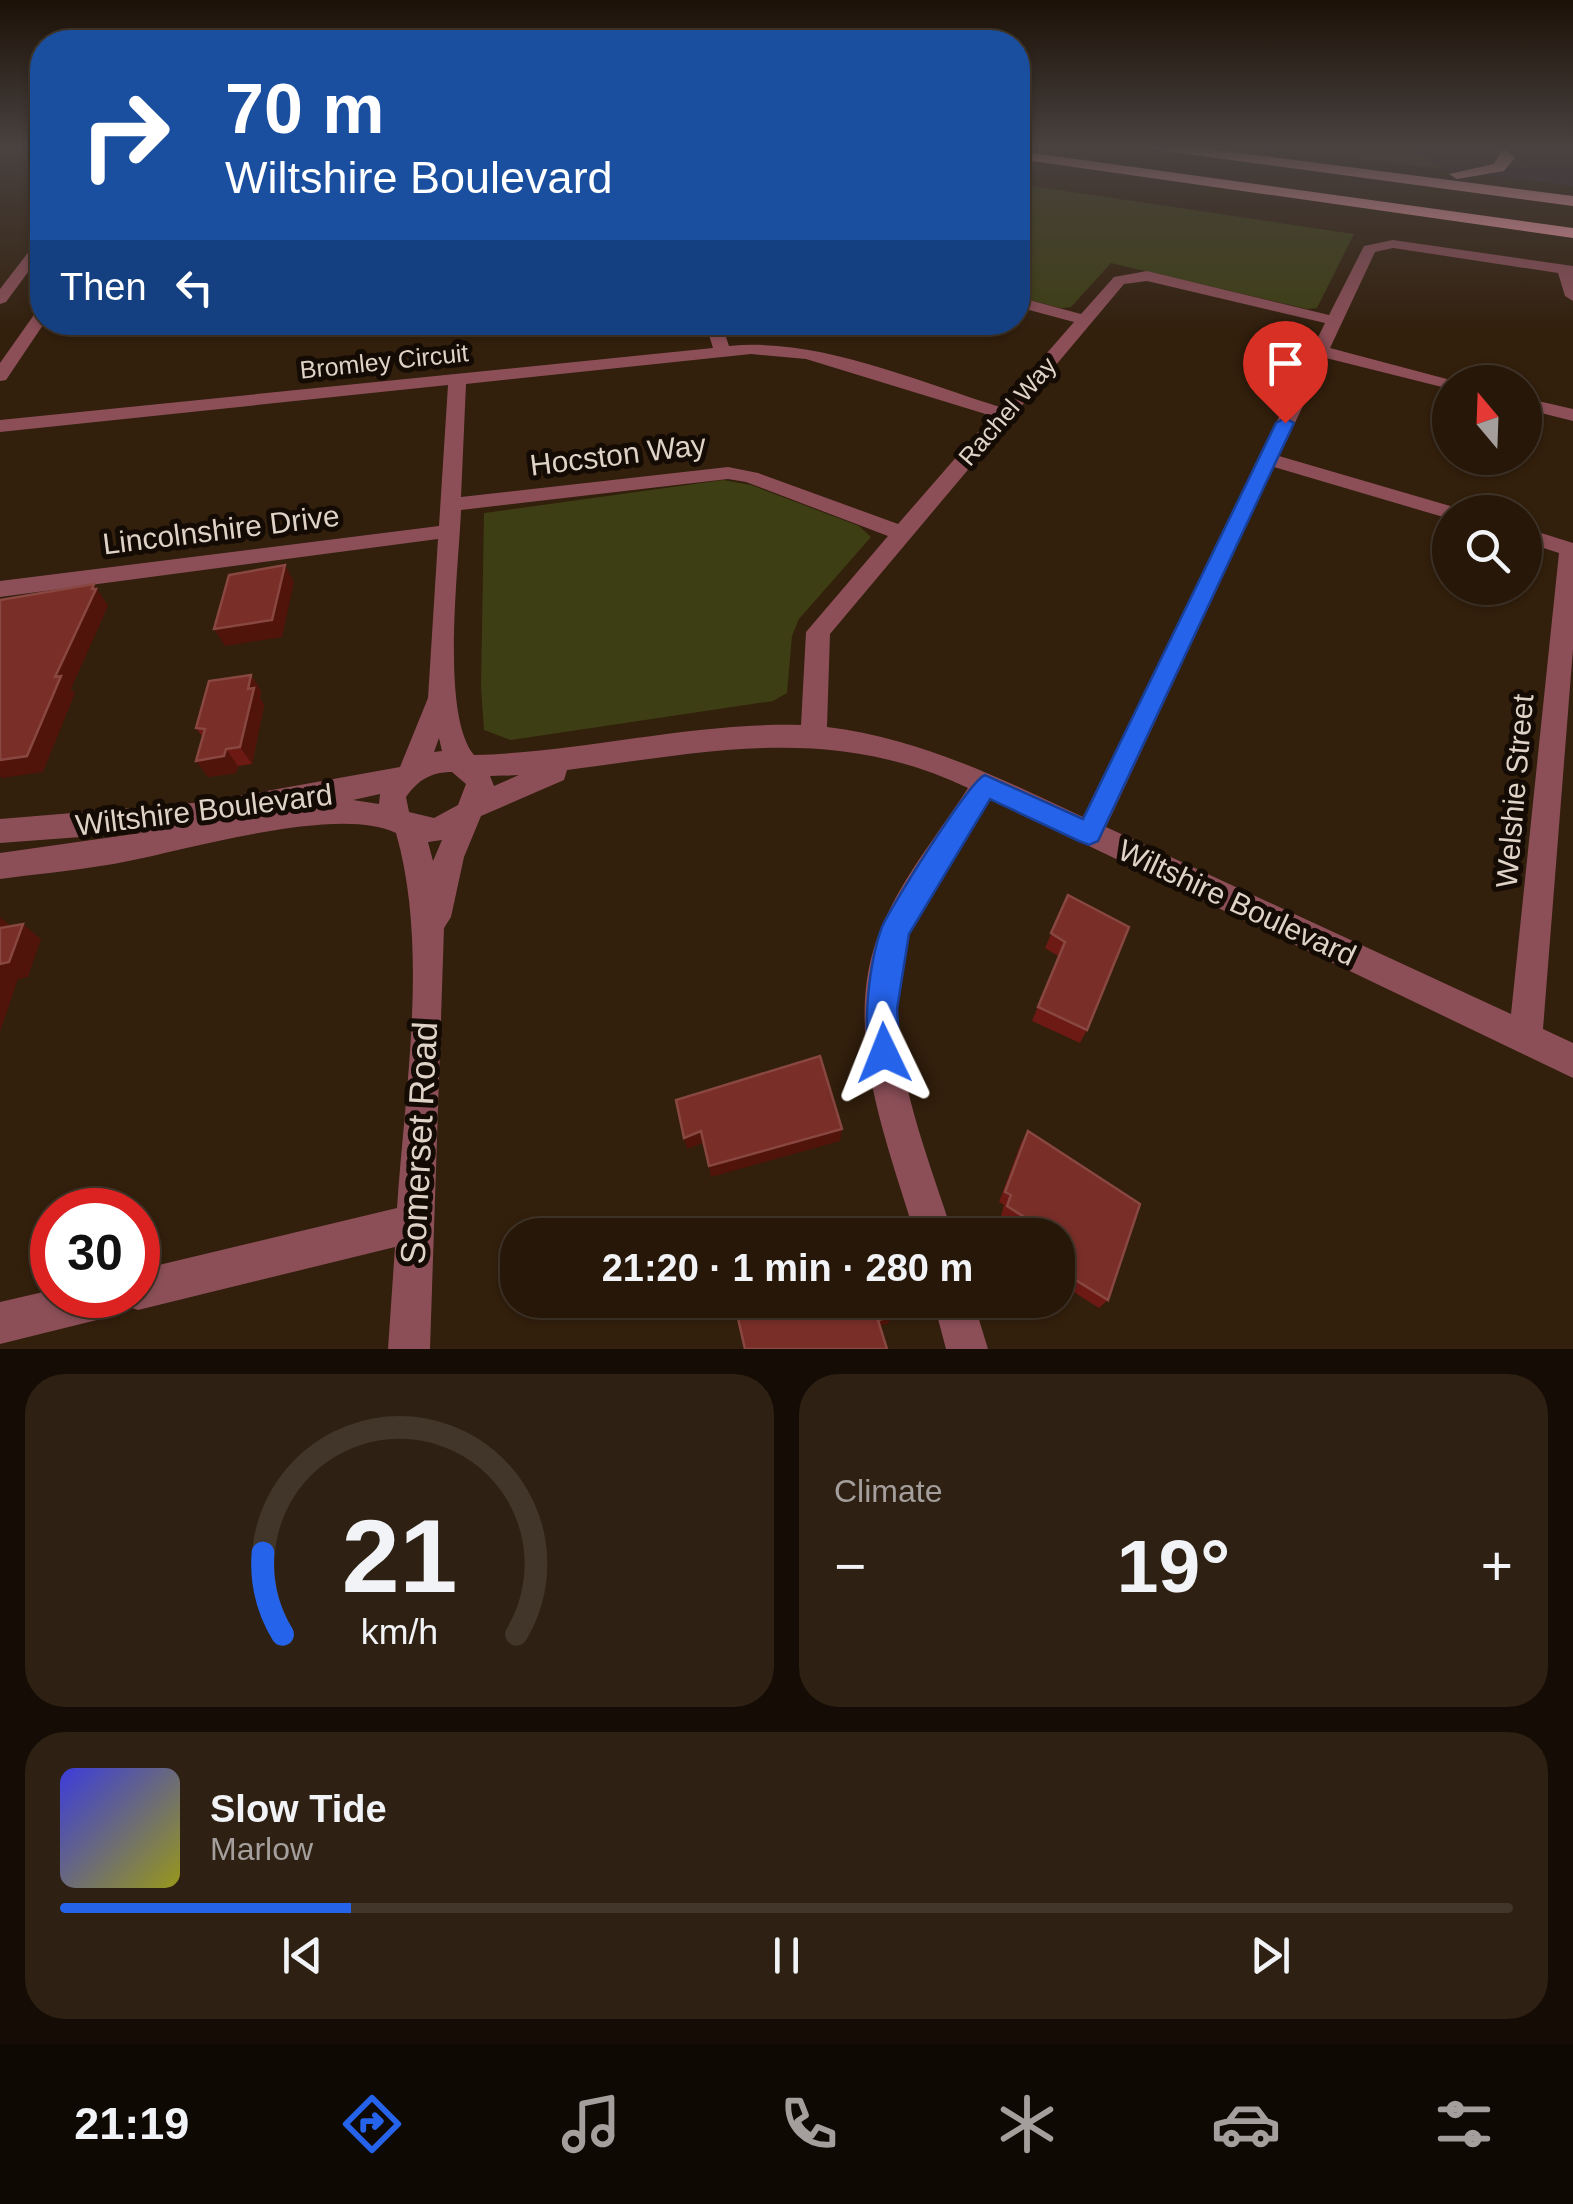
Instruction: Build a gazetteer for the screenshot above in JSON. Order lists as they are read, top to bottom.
{
  "streets": {
    "street": [
      "Bromley Circuit",
      "Rachel Way",
      "Hocston Way",
      "Lincolnshire Drive",
      "Welshie Street",
      "Wiltshire Boulevard",
      "Somerset Road"
    ]
  },
  "crossings": [
    ["Bromley Circuit", "Rachel Way"],
    ["Rachel Way", "Hocston Way"],
    ["Rachel Way", "Wiltshire Boulevard"],
    ["Welshie Street", "Wiltshire Boulevard"],
    ["Wiltshire Boulevard", "Somerset Road"]
  ],
  "north": "top",
  "page": {
    "turn": ["70 m", "Wiltshire Boulevard"],
    "then": "Then",
    "limit": "30",
    "trip": "21:20 · 1 min · 280 m",
    "tile": "Climate",
    "heat": ["−", "19°", "+"],
    "song": ["Slow Tide", "Marlow"],
    "tabs": "21:19",
    "gauge": ["21", "km/h"]
  }
}
